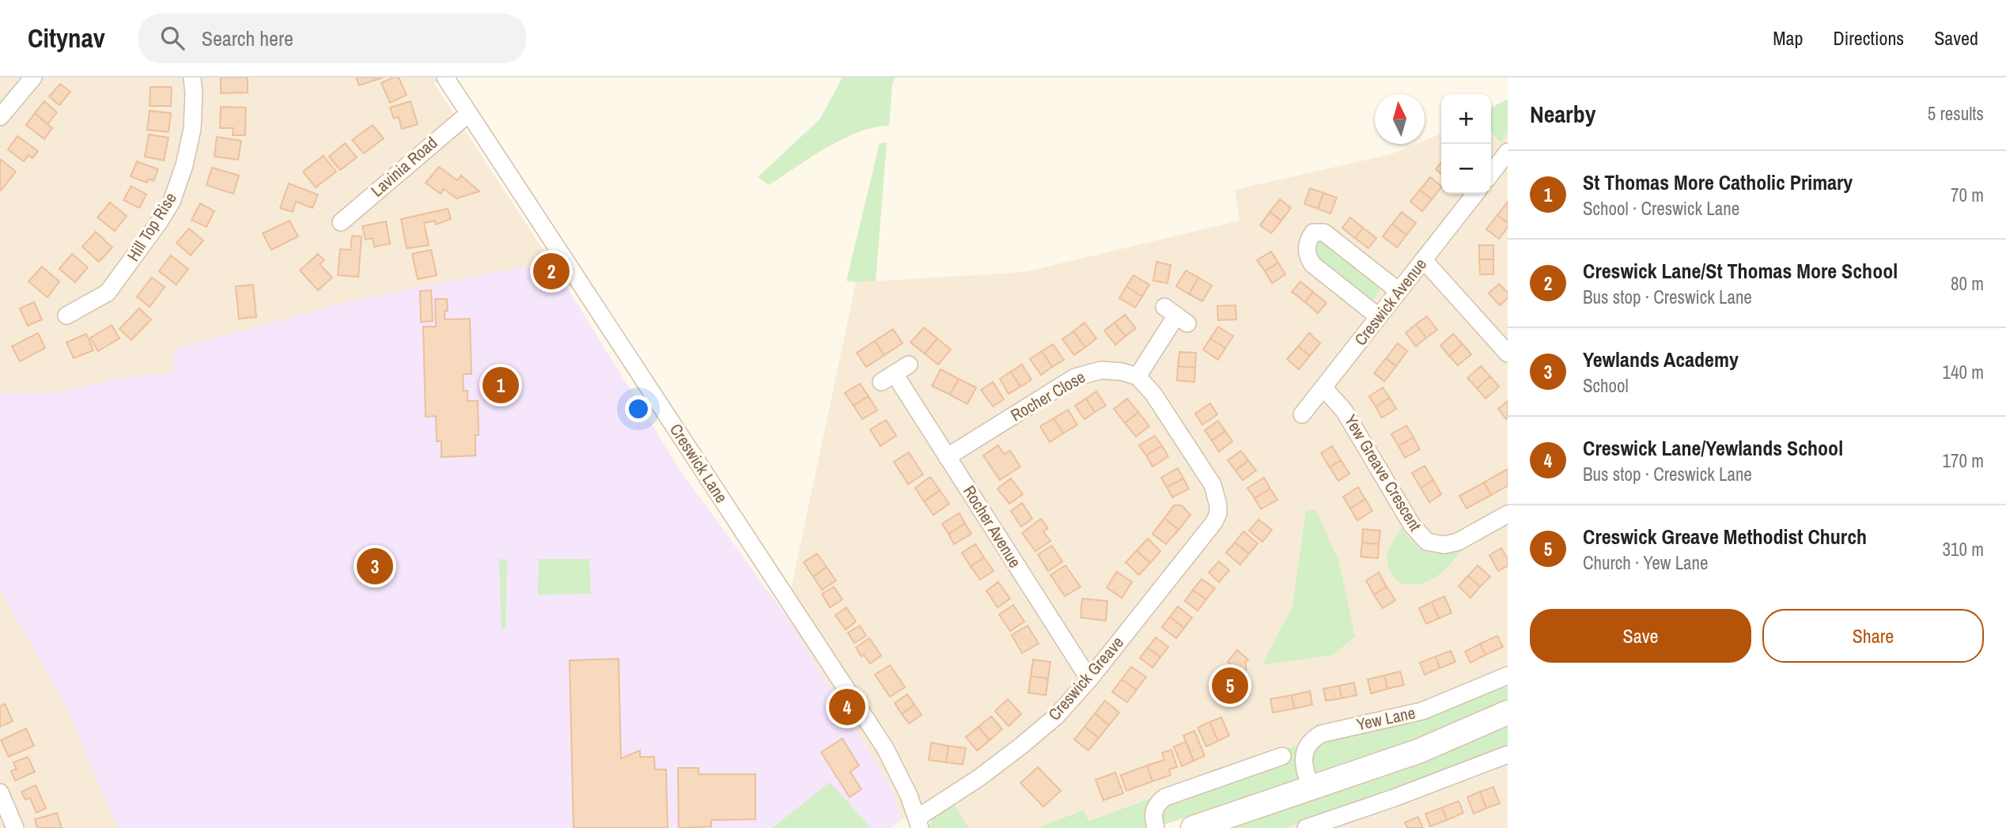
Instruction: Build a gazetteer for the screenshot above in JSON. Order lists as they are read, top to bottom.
{
  "streets": {
    "street": [
      "Lavinia Road",
      "Hill Top Rise",
      "Creswick Avenue",
      "Rocher Close",
      "Creswick Lane",
      "Yew Greave Crescent",
      "Rocher Avenue",
      "Creswick Greave",
      "Yew Lane"
    ]
  },
  "crossings": [
    ["Lavinia Road", "Creswick Lane"],
    ["Creswick Avenue", "Yew Greave Crescent"],
    ["Rocher Close", "Rocher Avenue"],
    ["Rocher Close", "Creswick Greave"],
    ["Creswick Lane", "Creswick Greave"],
    ["Rocher Avenue", "Creswick Greave"]
  ],
  "north": "top",
  "page": {
    "header": "Citynav",
    "search": "Search here",
    "nav": ["Map", "Directions", "Saved"],
    "heading": ["Nearby", "5 results"],
    "map_buttons": ["+", "−"],
    "list": [
      {
        "mark": "1",
        "name": "St Thomas More Catholic Primary",
        "note": "School · Creswick Lane",
        "value": "70 m"
      },
      {
        "mark": "2",
        "name": "Creswick Lane/St Thomas More School",
        "note": "Bus stop · Creswick Lane",
        "value": "80 m"
      },
      {
        "mark": "3",
        "name": "Yewlands Academy",
        "note": "School",
        "value": "140 m"
      },
      {
        "mark": "4",
        "name": "Creswick Lane/Yewlands School",
        "note": "Bus stop · Creswick Lane",
        "value": "170 m"
      },
      {
        "mark": "5",
        "name": "Creswick Greave Methodist Church",
        "note": "Church · Yew Lane",
        "value": "310 m"
      }
    ],
    "pins": [
      "2",
      "1",
      "3",
      "5",
      "4"
    ],
    "buttons": ["Save", "Share"]
  }
}
